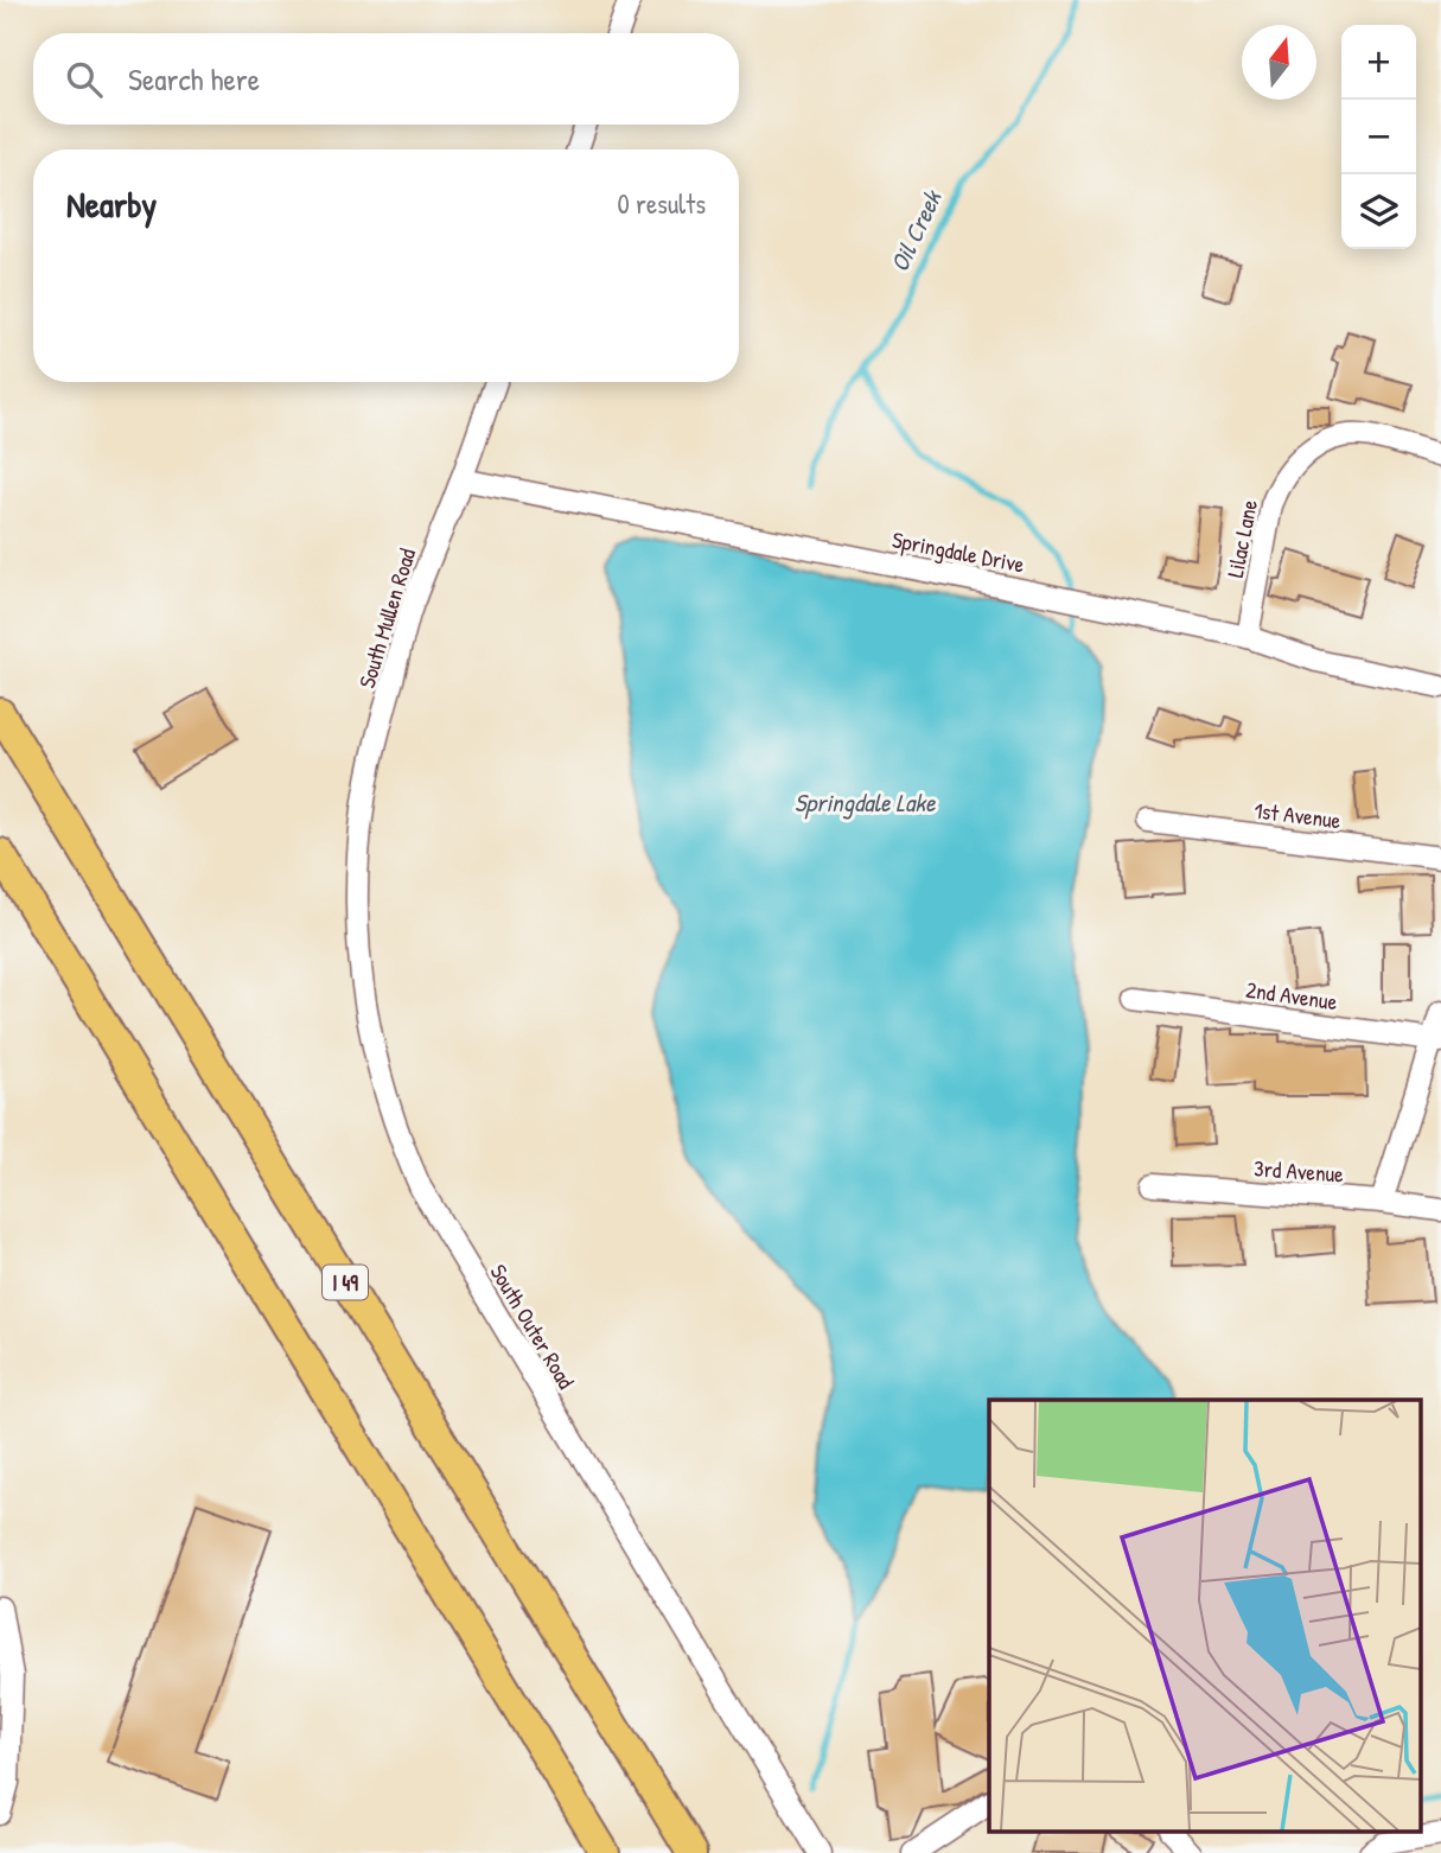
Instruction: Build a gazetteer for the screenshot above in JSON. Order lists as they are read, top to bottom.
{
  "streets": {
    "highway": ["I 49"],
    "street": [
      "Lilac Lane",
      "Springdale Drive",
      "South Mullen Road",
      "1st Avenue",
      "2nd Avenue",
      "3rd Avenue",
      "South Outer Road"
    ]
  },
  "crossings": [
    ["Lilac Lane", "Springdale Drive"],
    ["Springdale Drive", "South Mullen Road"],
    ["South Mullen Road", "South Outer Road"]
  ],
  "water": ["Oil Creek", "Springdale Lake"],
  "north": "top",
  "page": {
    "map_buttons": ["+", "−"],
    "search": "Search here",
    "heading": ["Nearby", "0 results"]
  }
}
